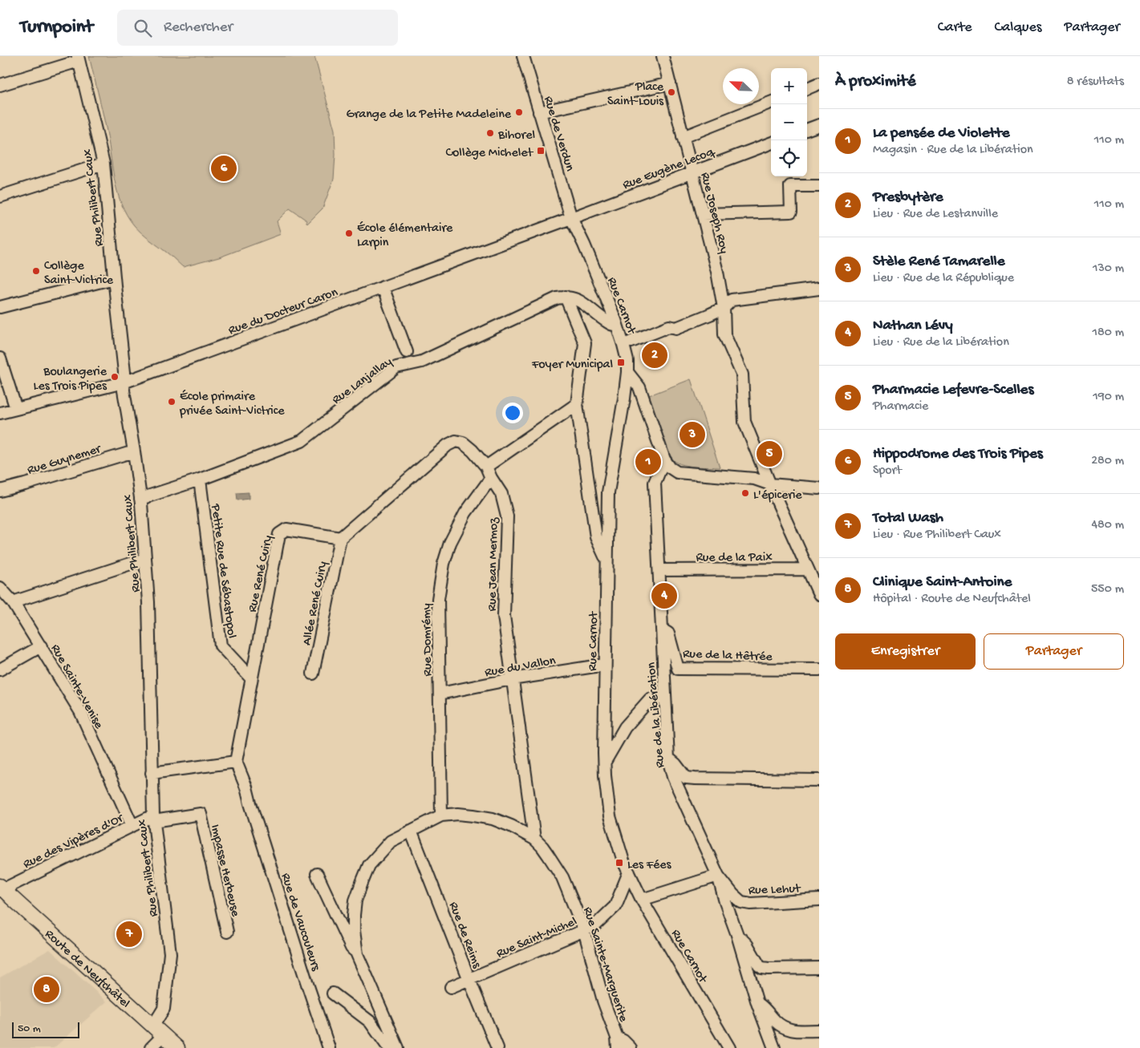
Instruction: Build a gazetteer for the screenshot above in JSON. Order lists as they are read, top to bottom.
{
  "streets": {
    "main road": ["Route de Neufchâtel"],
    "street": [
      "Rue de Verdun",
      "Rue Eugène Lecoq",
      "Rue Philibert Caux",
      "Rue Joseph Roy",
      "Rue Carnot",
      "Rue du Docteur Caron",
      "Rue Lanjallay",
      "Rue Guynemer",
      "Rue de la Paix",
      "Rue Jean Mermoz",
      "Petite Rue de Sébastopol",
      "Rue René Cuiry",
      "Allée René Cuiry",
      "Rue Domrémy",
      "Rue de la Hêtrée",
      "Rue du Vallon",
      "Rue Sainte-Venise",
      "Rue de la Libération",
      "Rue des Vipères d'Or",
      "Impasse Herbeuse",
      "Rue Lehut",
      "Rue de Vaucouleurs",
      "Rue de Reims",
      "Rue Saint-Michel",
      "Rue Sainte-Marguerite"
    ]
  },
  "crossings": [
    ["Rue de Verdun", "Rue Eugène Lecoq"],
    ["Rue de Verdun", "Rue Carnot"],
    ["Rue de Verdun", "Rue du Docteur Caron"],
    ["Rue Eugène Lecoq", "Rue Joseph Roy"],
    ["Rue Eugène Lecoq", "Rue Carnot"],
    ["Rue Eugène Lecoq", "Rue du Docteur Caron"],
    ["Rue Philibert Caux", "Rue du Docteur Caron"],
    ["Rue Philibert Caux", "Rue Lanjallay"],
    ["Rue Philibert Caux", "Rue Guynemer"],
    ["Rue Philibert Caux", "Rue des Vipères d'Or"],
    ["Rue Philibert Caux", "Impasse Herbeuse"],
    ["Rue Philibert Caux", "Route de Neufchâtel"],
    ["Rue Carnot", "Rue du Docteur Caron"],
    ["Rue Carnot", "Rue du Vallon"],
    ["Rue Carnot", "Rue Saint-Michel"],
    ["Rue Lanjallay", "Petite Rue de Sébastopol"],
    ["Rue de la Paix", "Rue de la Libération"],
    ["Rue Jean Mermoz", "Rue Domrémy"],
    ["Rue Jean Mermoz", "Rue du Vallon"],
    ["Rue Jean Mermoz", "Rue Sainte-Marguerite"],
    ["Petite Rue de Sébastopol", "Rue René Cuiry"],
    ["Rue René Cuiry", "Allée René Cuiry"],
    ["Rue René Cuiry", "Rue de Vaucouleurs"],
    ["Rue Domrémy", "Rue du Vallon"],
    ["Rue Domrémy", "Rue Sainte-Marguerite"],
    ["Rue de la Hêtrée", "Rue de la Libération"],
    ["Rue Sainte-Venise", "Rue des Vipères d'Or"],
    ["Rue de la Libération", "Rue Lehut"],
    ["Rue des Vipères d'Or", "Impasse Herbeuse"],
    ["Rue des Vipères d'Or", "Route de Neufchâtel"],
    ["Rue de Reims", "Rue Saint-Michel"],
    ["Rue de Reims", "Rue Sainte-Marguerite"],
    ["Rue Saint-Michel", "Rue Sainte-Marguerite"]
  ],
  "places": {
    "other": [
      "Place Saint-Louis",
      "Grange de la Petite Madeleine",
      "Bihorel",
      "École élémentaire Larpin",
      "Collège Saint-Victrice",
      "Boulangerie Les Trois Pipes",
      "École primaire privée Saint-Victrice",
      "L'épicerie"
    ],
    "transit": ["Collège Michelet", "Foyer Municipal", "Les Fées"]
  },
  "scale_bar": "50 m",
  "north": "top left",
  "page": {
    "header": "Turnpoint",
    "search": "Rechercher",
    "nav": ["Carte", "Calques", "Partager"],
    "heading": ["À proximité", "8 résultats"],
    "map_buttons": ["+", "−"],
    "list": [
      {
        "mark": "1",
        "name": "La pensée de Violette",
        "note": "Magasin · Rue de la Libération",
        "value": "110 m"
      },
      {
        "mark": "2",
        "name": "Presbytère",
        "note": "Lieu · Rue de Lestanville",
        "value": "110 m"
      },
      {
        "mark": "3",
        "name": "Stèle René Tamarelle",
        "note": "Lieu · Rue de la République",
        "value": "130 m"
      },
      {
        "mark": "4",
        "name": "Nathan Lévy",
        "note": "Lieu · Rue de la Libération",
        "value": "180 m"
      },
      {
        "mark": "5",
        "name": "Pharmacie Lefevre-Scelles",
        "note": "Pharmacie",
        "value": "190 m"
      },
      {
        "mark": "6",
        "name": "Hippodrome des Trois Pipes",
        "note": "Sport",
        "value": "280 m"
      },
      {
        "mark": "7",
        "name": "Total Wash",
        "note": "Lieu · Rue Philibert Caux",
        "value": "480 m"
      },
      {
        "mark": "8",
        "name": "Clinique Saint-Antoine",
        "note": "Hôpital · Route de Neufchâtel",
        "value": "550 m"
      }
    ],
    "pins": [
      "6",
      "2",
      "3",
      "5",
      "1",
      "4",
      "7",
      "8"
    ],
    "buttons": ["Enregistrer", "Partager"],
    "scale": "50 m"
  }
}
